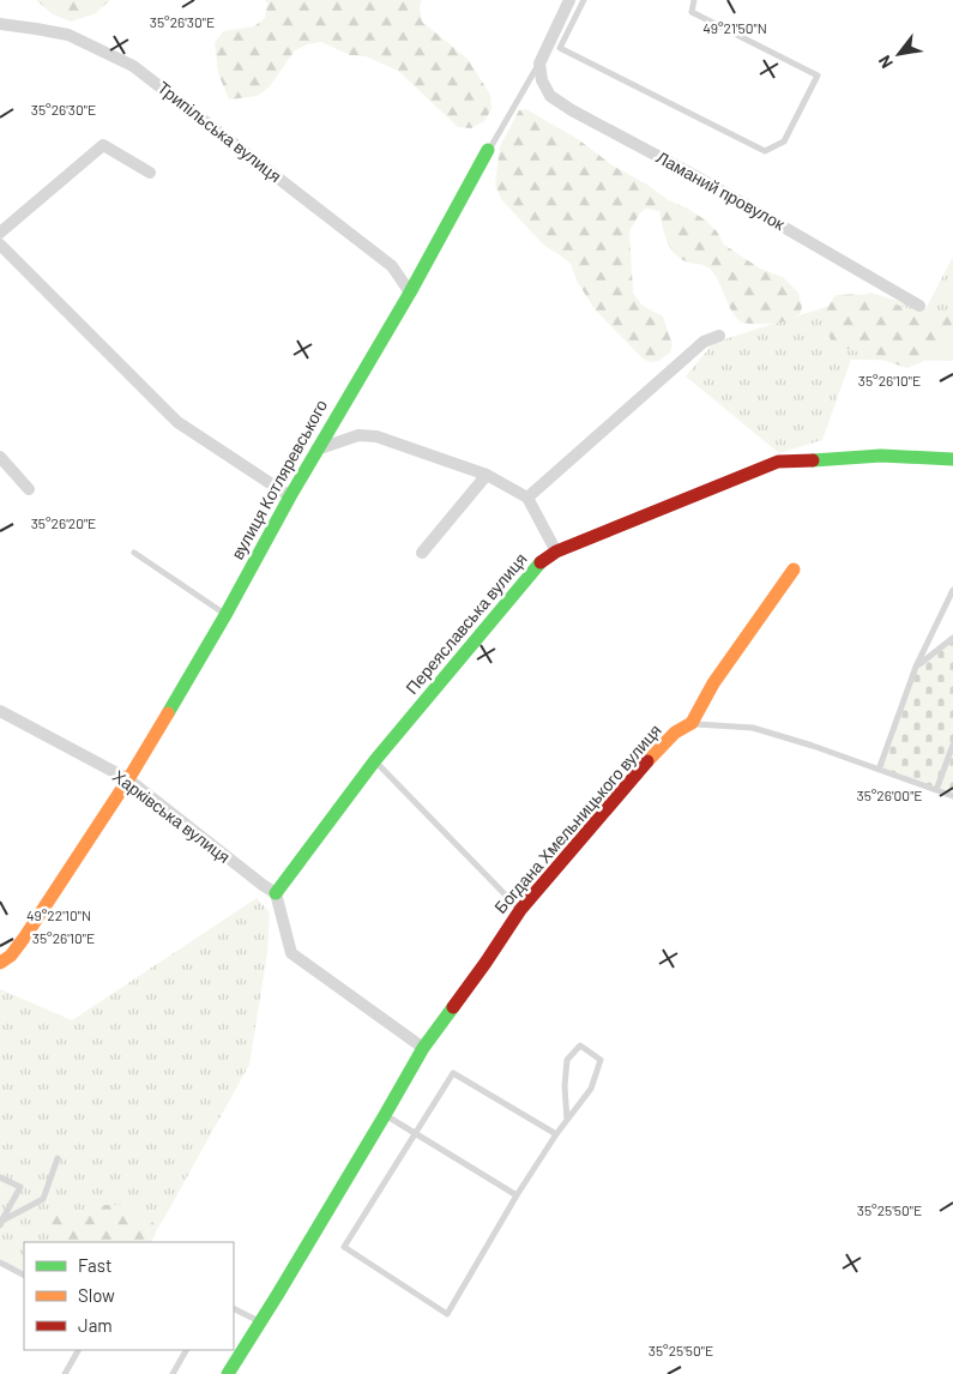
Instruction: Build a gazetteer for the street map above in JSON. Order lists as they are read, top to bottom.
{
  "streets": {
    "street": [
      "Трипільська вулиця",
      "Ламаний провулок",
      "вулиця Котляревського",
      "Переяславська вулиця",
      "Харківська вулиця",
      "Богдана Хмельницького вулиця"
    ]
  },
  "crossings": [
    ["Трипільська вулиця", "вулиця Котляревського"],
    ["Ламаний провулок", "вулиця Котляревського"],
    ["вулиця Котляревського", "Харківська вулиця"],
    ["Переяславська вулиця", "Харківська вулиця"]
  ],
  "legend": ["Fast", "Slow", "Jam"],
  "north": "bottom left",
  "coordinates": [
    "35°26'30\"E",
    "49°21'50\"N",
    "35°26'10\"E",
    "35°26'20\"E",
    "35°26'00\"E",
    "49°22'10\"N",
    "35°25'50\"E"
  ]
}
